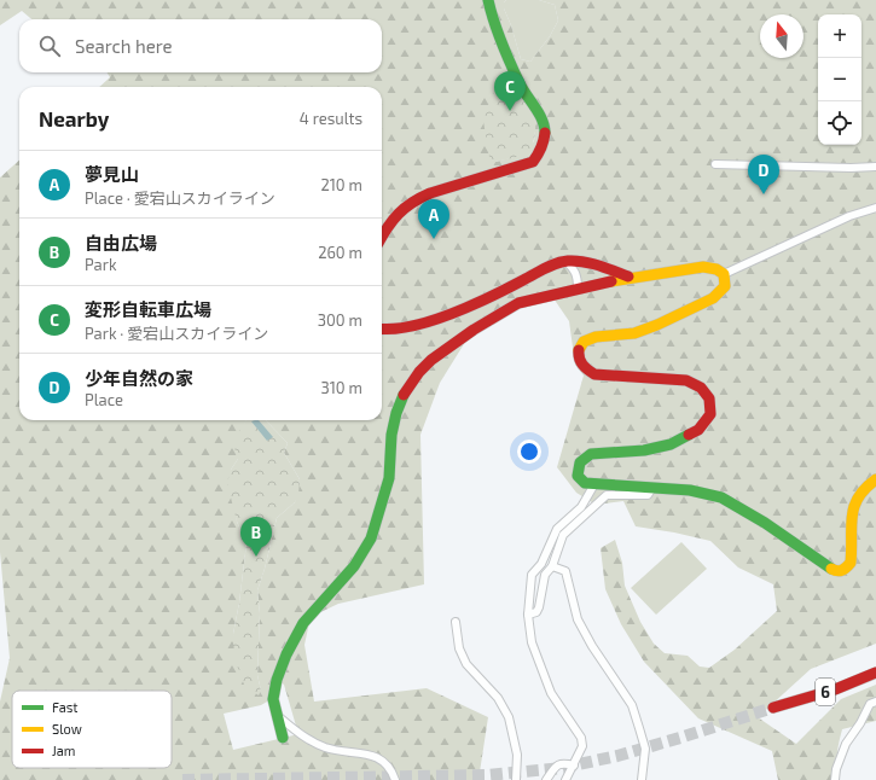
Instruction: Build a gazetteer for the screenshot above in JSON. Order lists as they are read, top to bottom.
{
  "streets": {
    "street": ["6"]
  },
  "legend": ["Fast", "Slow", "Jam"],
  "north": "top",
  "page": {
    "map_buttons": ["+", "−"],
    "search": "Search here",
    "pins": [
      "C",
      "D",
      "A",
      "B"
    ],
    "heading": ["Nearby", "4 results"],
    "list": [
      {
        "mark": "A",
        "name": "夢見山",
        "note": "Place · 愛宕山スカイライン",
        "value": "210 m"
      },
      {
        "mark": "B",
        "name": "自由広場",
        "note": "Park",
        "value": "260 m"
      },
      {
        "mark": "C",
        "name": "変形自転車広場",
        "note": "Park · 愛宕山スカイライン",
        "value": "300 m"
      },
      {
        "mark": "D",
        "name": "少年自然の家",
        "note": "Place",
        "value": "310 m"
      }
    ]
  }
}
